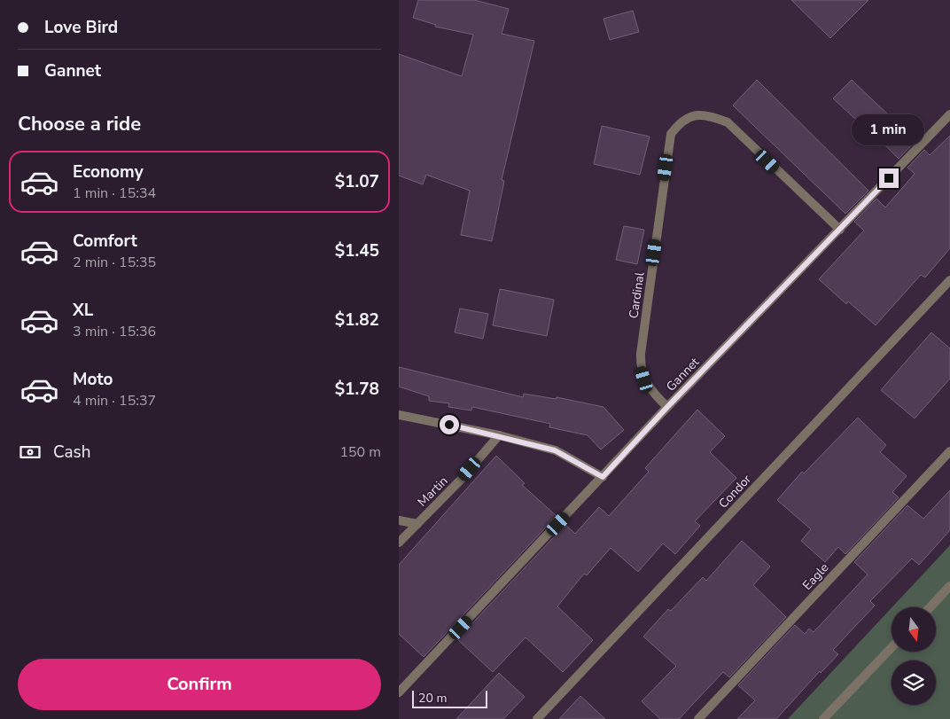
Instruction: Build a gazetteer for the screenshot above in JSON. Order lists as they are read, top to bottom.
{
  "streets": {
    "street": [
      "Cardinal",
      "Gannet",
      "Martin",
      "Condor",
      "Eagle"
    ]
  },
  "crossings": [
    ["Cardinal", "Gannet"]
  ],
  "scale_bar": "20 m",
  "north": "bottom",
  "page": {
    "banner": ["Love Bird", "Gannet"],
    "heading": "Choose a ride",
    "bubble": "1 min",
    "list": [
      {
        "name": "Economy",
        "note": "1 min · 15:34",
        "value": "$1.07"
      },
      {
        "name": "Comfort",
        "note": "2 min · 15:35",
        "value": "$1.45"
      },
      {
        "name": "XL",
        "note": "3 min · 15:36",
        "value": "$1.82"
      },
      {
        "name": "Moto",
        "note": "4 min · 15:37",
        "value": "$1.78"
      }
    ],
    "pay": ["Cash", "150 m"],
    "buttons": "Confirm",
    "scale": "20 m"
  }
}
